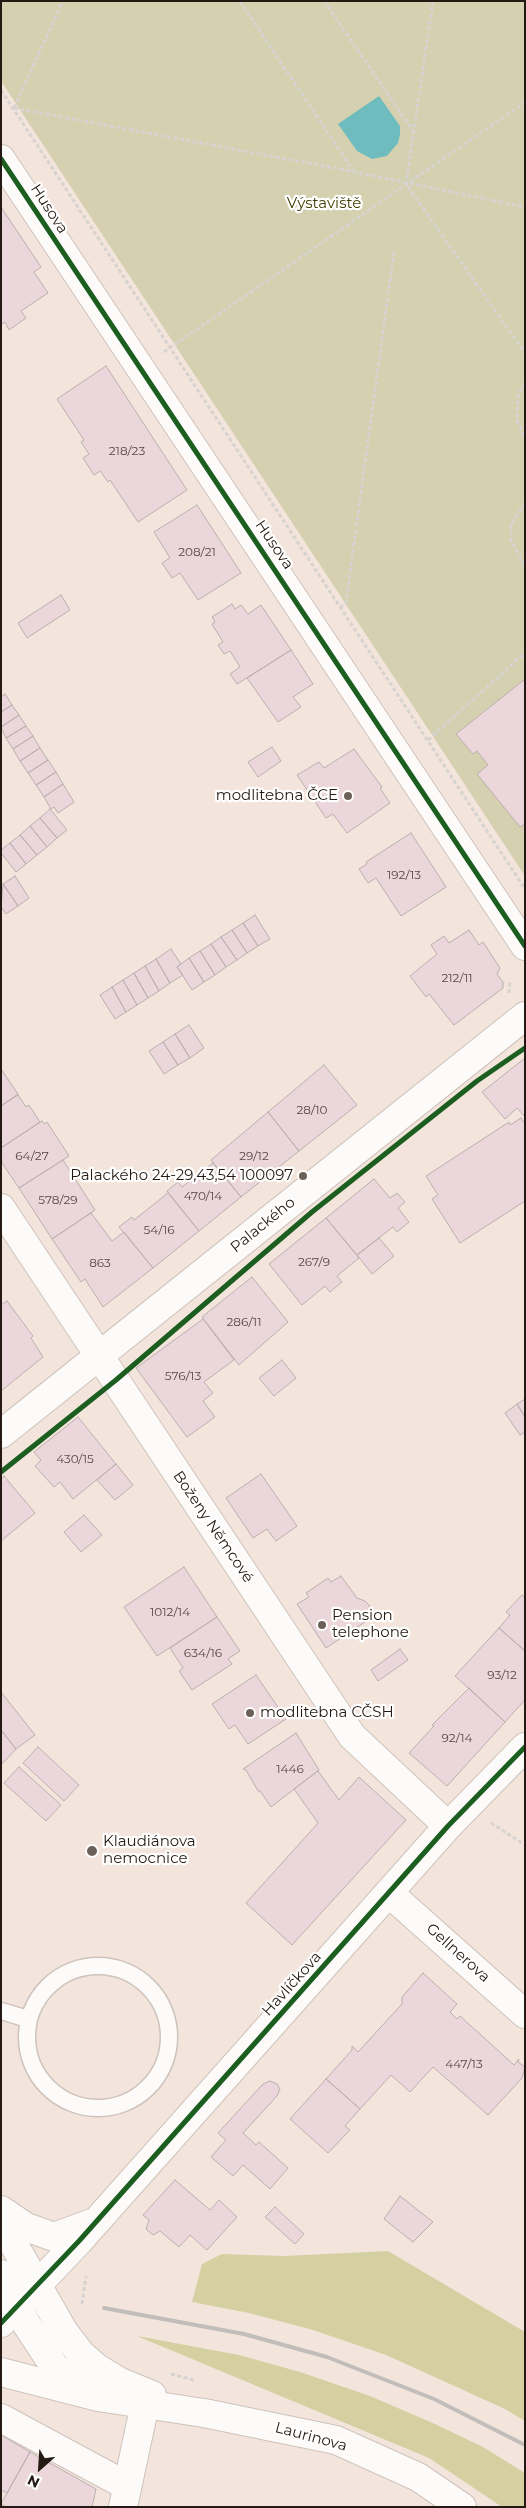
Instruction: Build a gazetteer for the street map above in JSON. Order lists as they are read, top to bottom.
{
  "streets": {
    "street": [
      "Husova",
      "Palackého",
      "Boženy Němcové",
      "Gellnerova",
      "Havlíčkova",
      "Laurinova"
    ]
  },
  "crossings": [
    ["Palackého", "Boženy Němcové"],
    ["Boženy Němcové", "Havlíčkova"],
    ["Gellnerova", "Havlíčkova"]
  ],
  "parks": ["Výstaviště"],
  "places": [
    "modlitebna ČCE",
    "Palackého 24-29,43,54 100097",
    "Pension telephone",
    "modlitebna CČSH",
    "Klaudiánova nemocnice"
  ],
  "house_numbers": [
    "218/23",
    "208/21",
    "192/13",
    "212/11",
    "28/10",
    "64/27",
    "29/12",
    "470/14",
    "578/29",
    "54/16",
    "267/9",
    "863",
    "286/11",
    "576/13",
    "430/15",
    "1012/14",
    "634/16",
    "93/12",
    "92/14",
    "1446",
    "447/13"
  ],
  "north": "bottom left"
}
